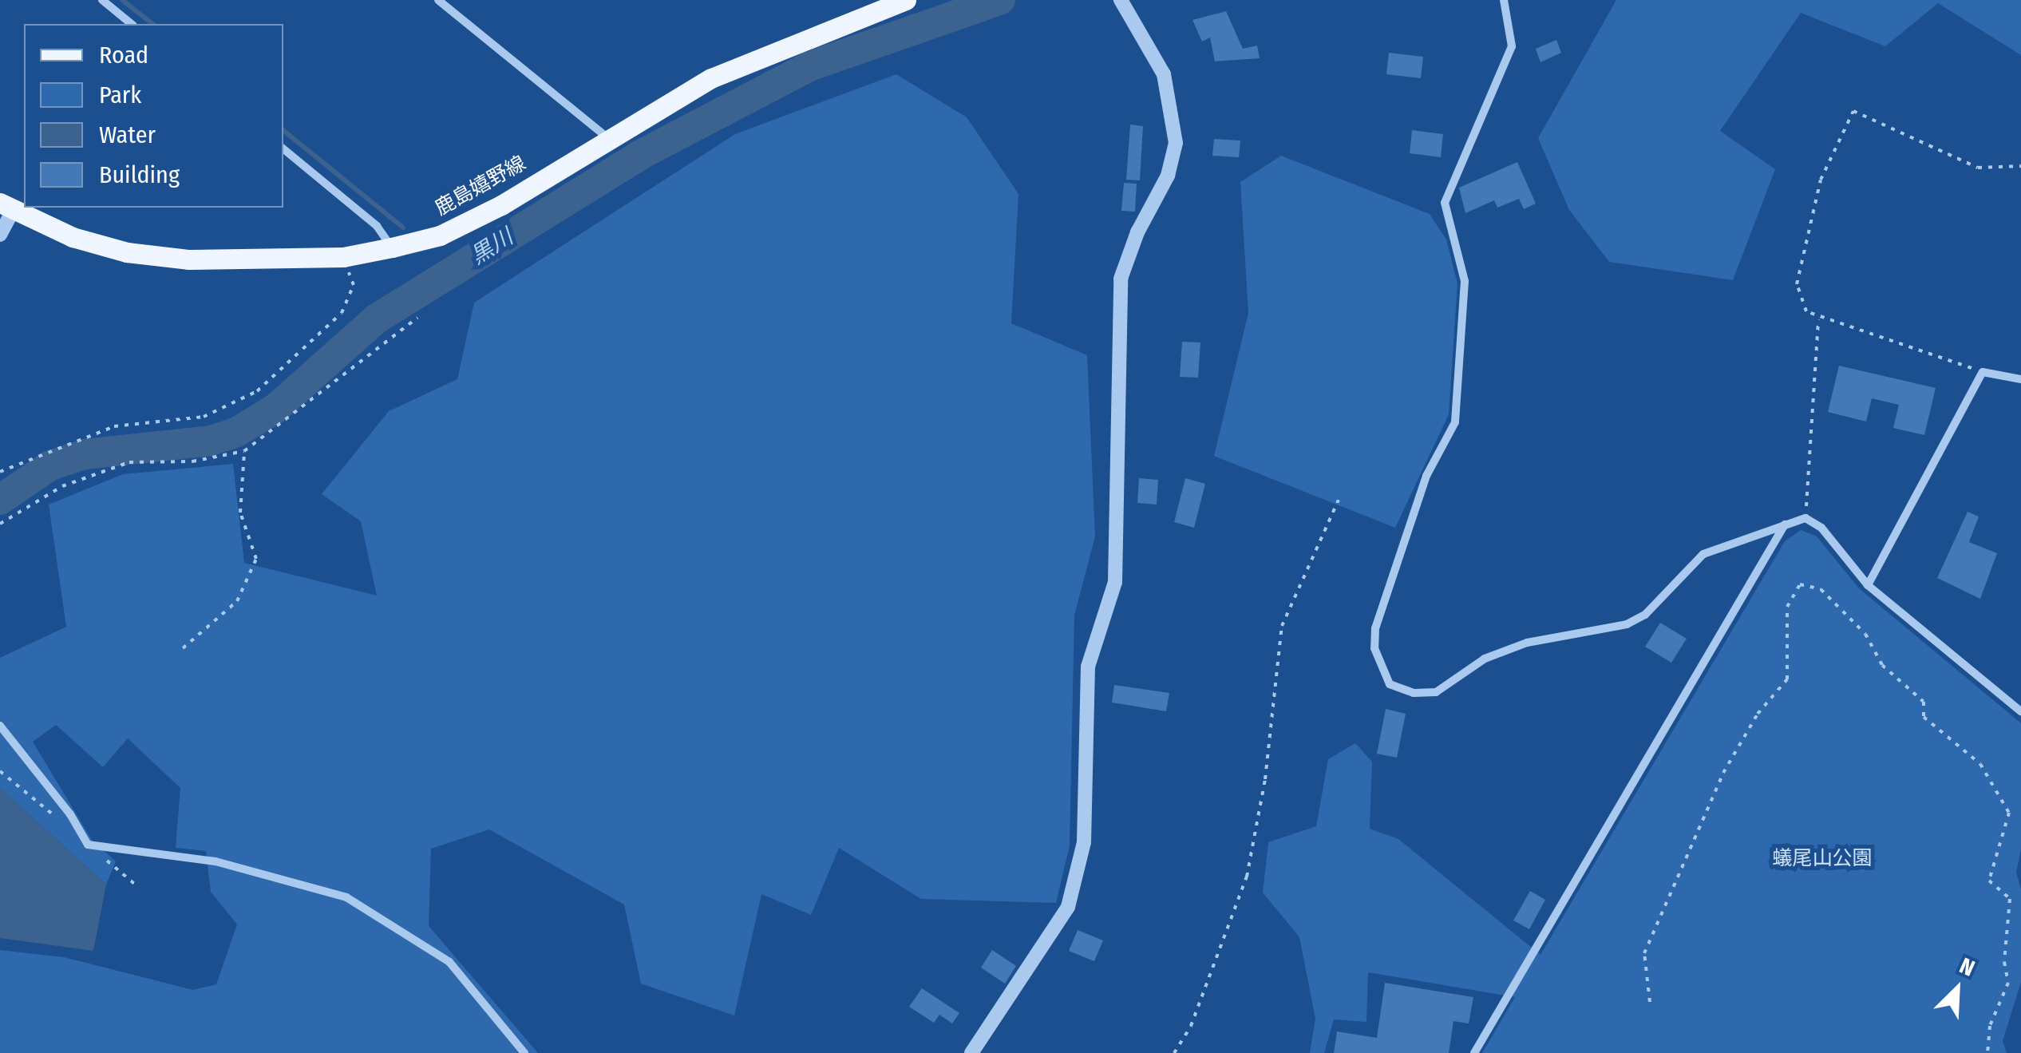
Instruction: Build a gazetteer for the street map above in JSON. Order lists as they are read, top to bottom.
{
  "streets": {
    "main road": ["鹿島嬉野線"]
  },
  "water": ["黒川"],
  "parks": ["蟻尾山公園"],
  "legend": [
    "Road",
    "Park",
    "Water",
    "Building"
  ],
  "north": "top right"
}
